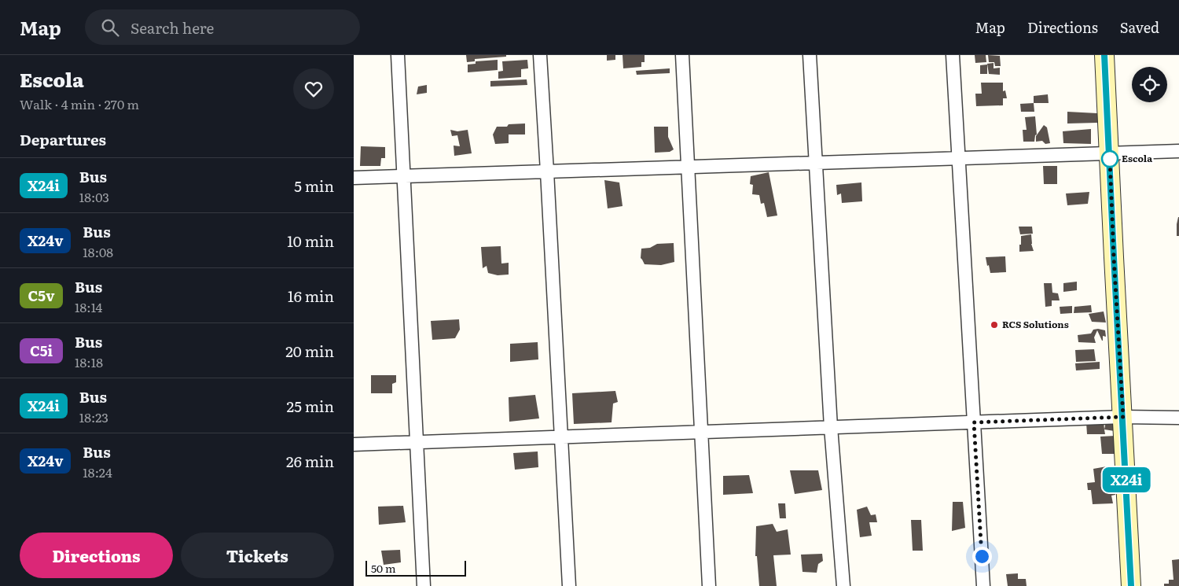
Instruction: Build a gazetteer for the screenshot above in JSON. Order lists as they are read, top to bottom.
{
  "places": ["Escola", "RCS Solutions"],
  "lines": ["bus line X24i"],
  "scale_bar": "50 m",
  "page": {
    "header": "Map",
    "search": "Search here",
    "nav": ["Map", "Directions", "Saved"],
    "heading": [
      ["Escola", "Walk · 4 min · 270 m"],
      "Departures"
    ],
    "on_map": "X24i",
    "list": [
      {
        "mark": "X24i",
        "name": "Bus",
        "note": "18:03",
        "value": "5 min"
      },
      {
        "mark": "X24v",
        "name": "Bus",
        "note": "18:08",
        "value": "10 min"
      },
      {
        "mark": "C5v",
        "name": "Bus",
        "note": "18:14",
        "value": "16 min"
      },
      {
        "mark": "C5i",
        "name": "Bus",
        "note": "18:18",
        "value": "20 min"
      },
      {
        "mark": "X24i",
        "name": "Bus",
        "note": "18:23",
        "value": "25 min"
      },
      {
        "mark": "X24v",
        "name": "Bus",
        "note": "18:24",
        "value": "26 min"
      }
    ],
    "buttons": ["Directions", "Tickets"],
    "scale": "50 m"
  }
}
